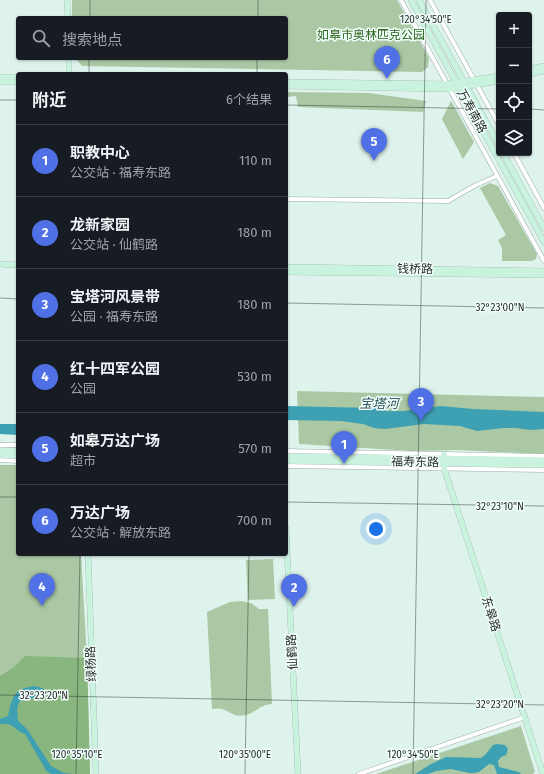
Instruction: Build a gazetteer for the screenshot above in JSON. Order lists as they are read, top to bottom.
{
  "streets": {
    "street": [
      "万寿南路",
      "钱桥路",
      "福寿东路",
      "东皋路",
      "仙鹤路",
      "绿杨路"
    ]
  },
  "crossings": [
    ["福寿东路", "东皋路"]
  ],
  "water": ["宝塔河"],
  "parks": ["如皋市奥林匹克公园"],
  "page": {
    "map_buttons": ["+", "−"],
    "search": "搜索地点",
    "pins": [
      "6",
      "5",
      "3",
      "1",
      "4",
      "2"
    ],
    "heading": ["附近", "6个结果"],
    "list": [
      {
        "mark": "1",
        "name": "职教中心",
        "note": "公交站 · 福寿东路",
        "value": "110 m"
      },
      {
        "mark": "2",
        "name": "龙新家园",
        "note": "公交站 · 仙鹤路",
        "value": "180 m"
      },
      {
        "mark": "3",
        "name": "宝塔河风景带",
        "note": "公园 · 福寿东路",
        "value": "180 m"
      },
      {
        "mark": "4",
        "name": "红十四军公园",
        "note": "公园",
        "value": "530 m"
      },
      {
        "mark": "5",
        "name": "如皋万达广场",
        "note": "超市",
        "value": "570 m"
      },
      {
        "mark": "6",
        "name": "万达广场",
        "note": "公交站 · 解放东路",
        "value": "700 m"
      }
    ]
  },
  "coordinates": [
    "120°34'50\"E",
    "32°23'00\"N",
    "32°23'10\"N",
    "32°23'20\"N",
    "120°35'10\"E",
    "120°35'00\"E"
  ]
}
